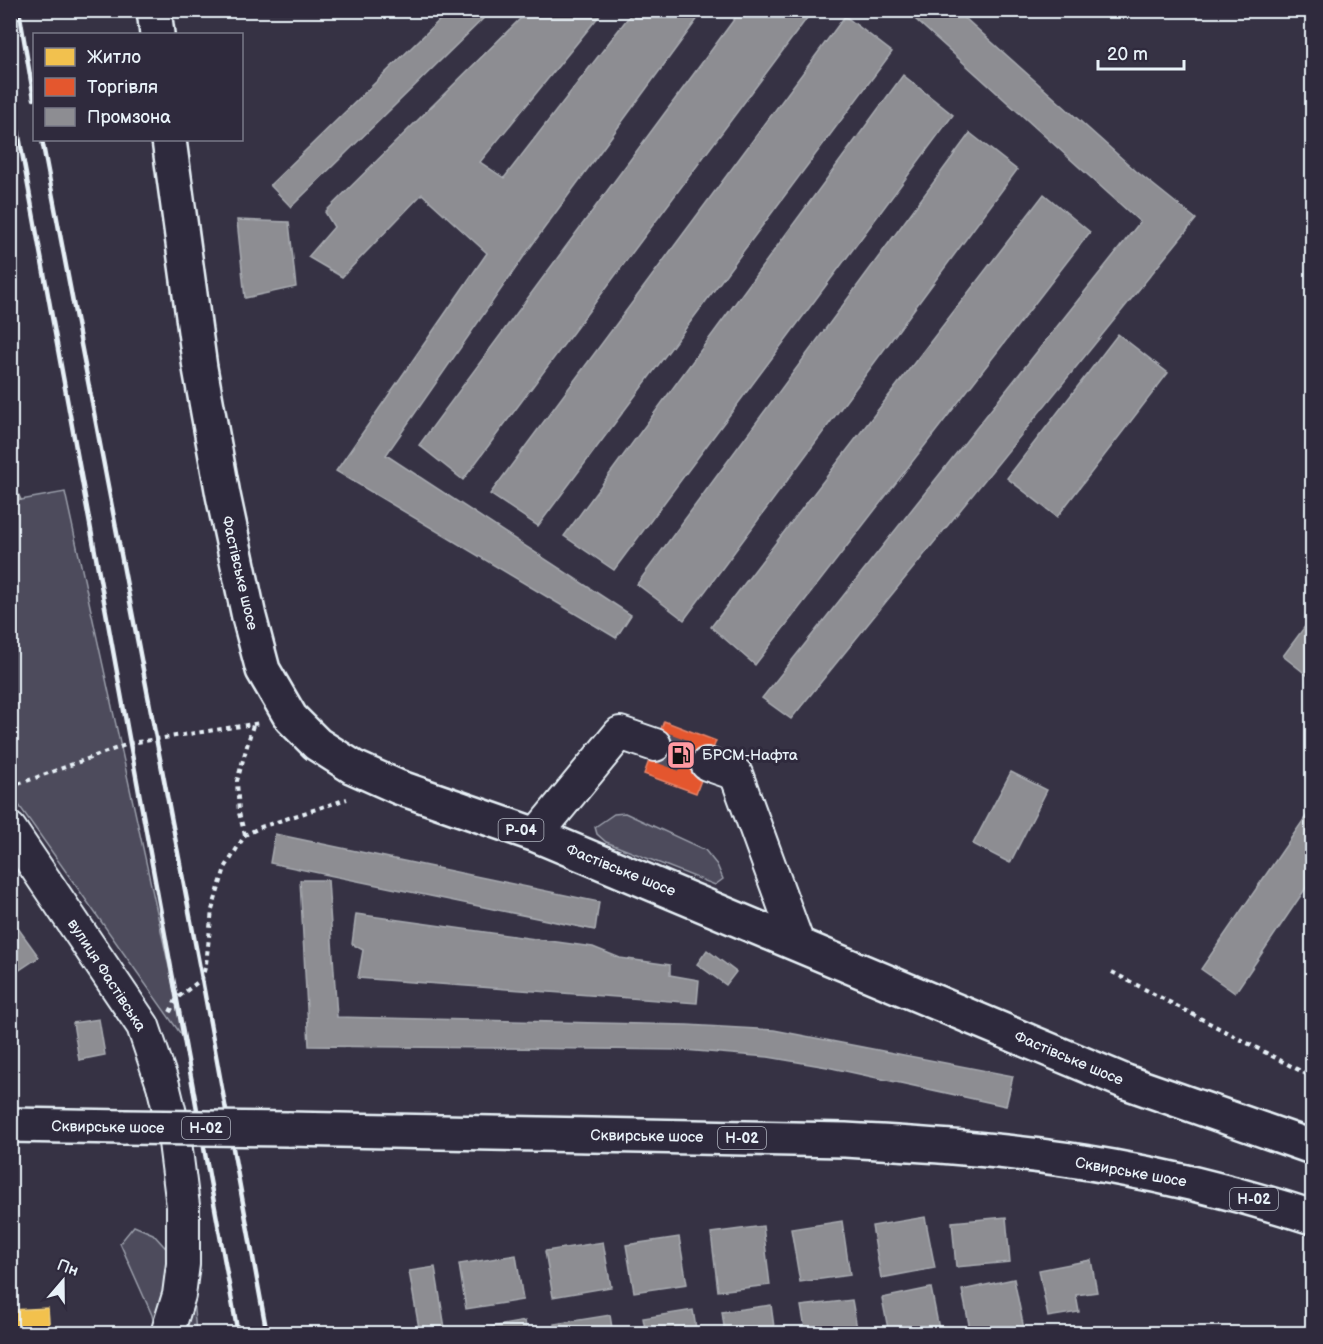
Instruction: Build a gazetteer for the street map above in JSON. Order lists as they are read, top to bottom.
{
  "streets": {
    "main road": [
      "Фастівське шосе",
      "Р-04",
      "Сквирське шосе",
      "Н-02"
    ],
    "lane": ["вулиця Фастівська"]
  },
  "places": {
    "fuel station": ["БРСМ-Нафта"]
  },
  "legend": ["Житло", "Торгівля", "Промзона"],
  "scale_bar": "20 m",
  "north": "top"
}
